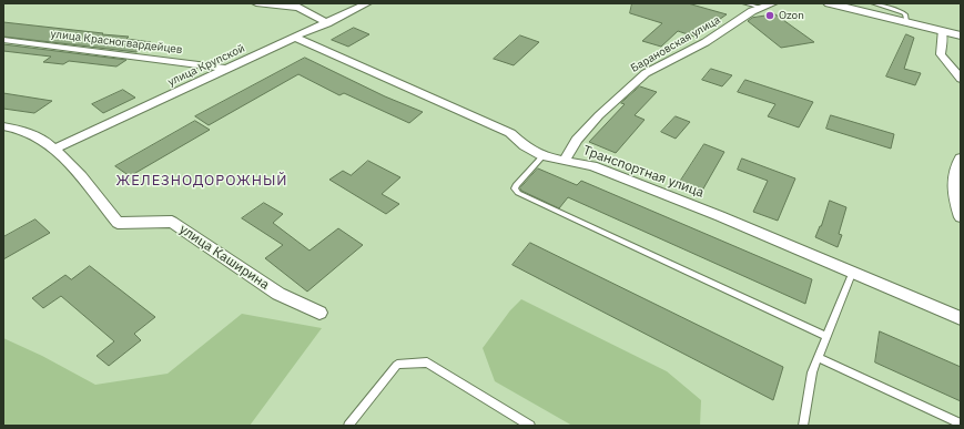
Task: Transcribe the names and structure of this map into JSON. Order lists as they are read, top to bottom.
{
  "streets": {
    "street": [
      "улица Красногвардейцев",
      "Барановская улица",
      "улица Крупской",
      "Транспортная улица",
      "улица Каширина"
    ]
  },
  "crossings": [
    ["улица Красногвардейцев", "улица Крупской"],
    ["Барановская улица", "Транспортная улица"],
    ["улица Крупской", "Транспортная улица"],
    ["улица Крупской", "улица Каширина"]
  ],
  "districts": ["ЖЕЛЕЗНОДОРОЖНЫЙ"],
  "places": ["Ozon"]
}
